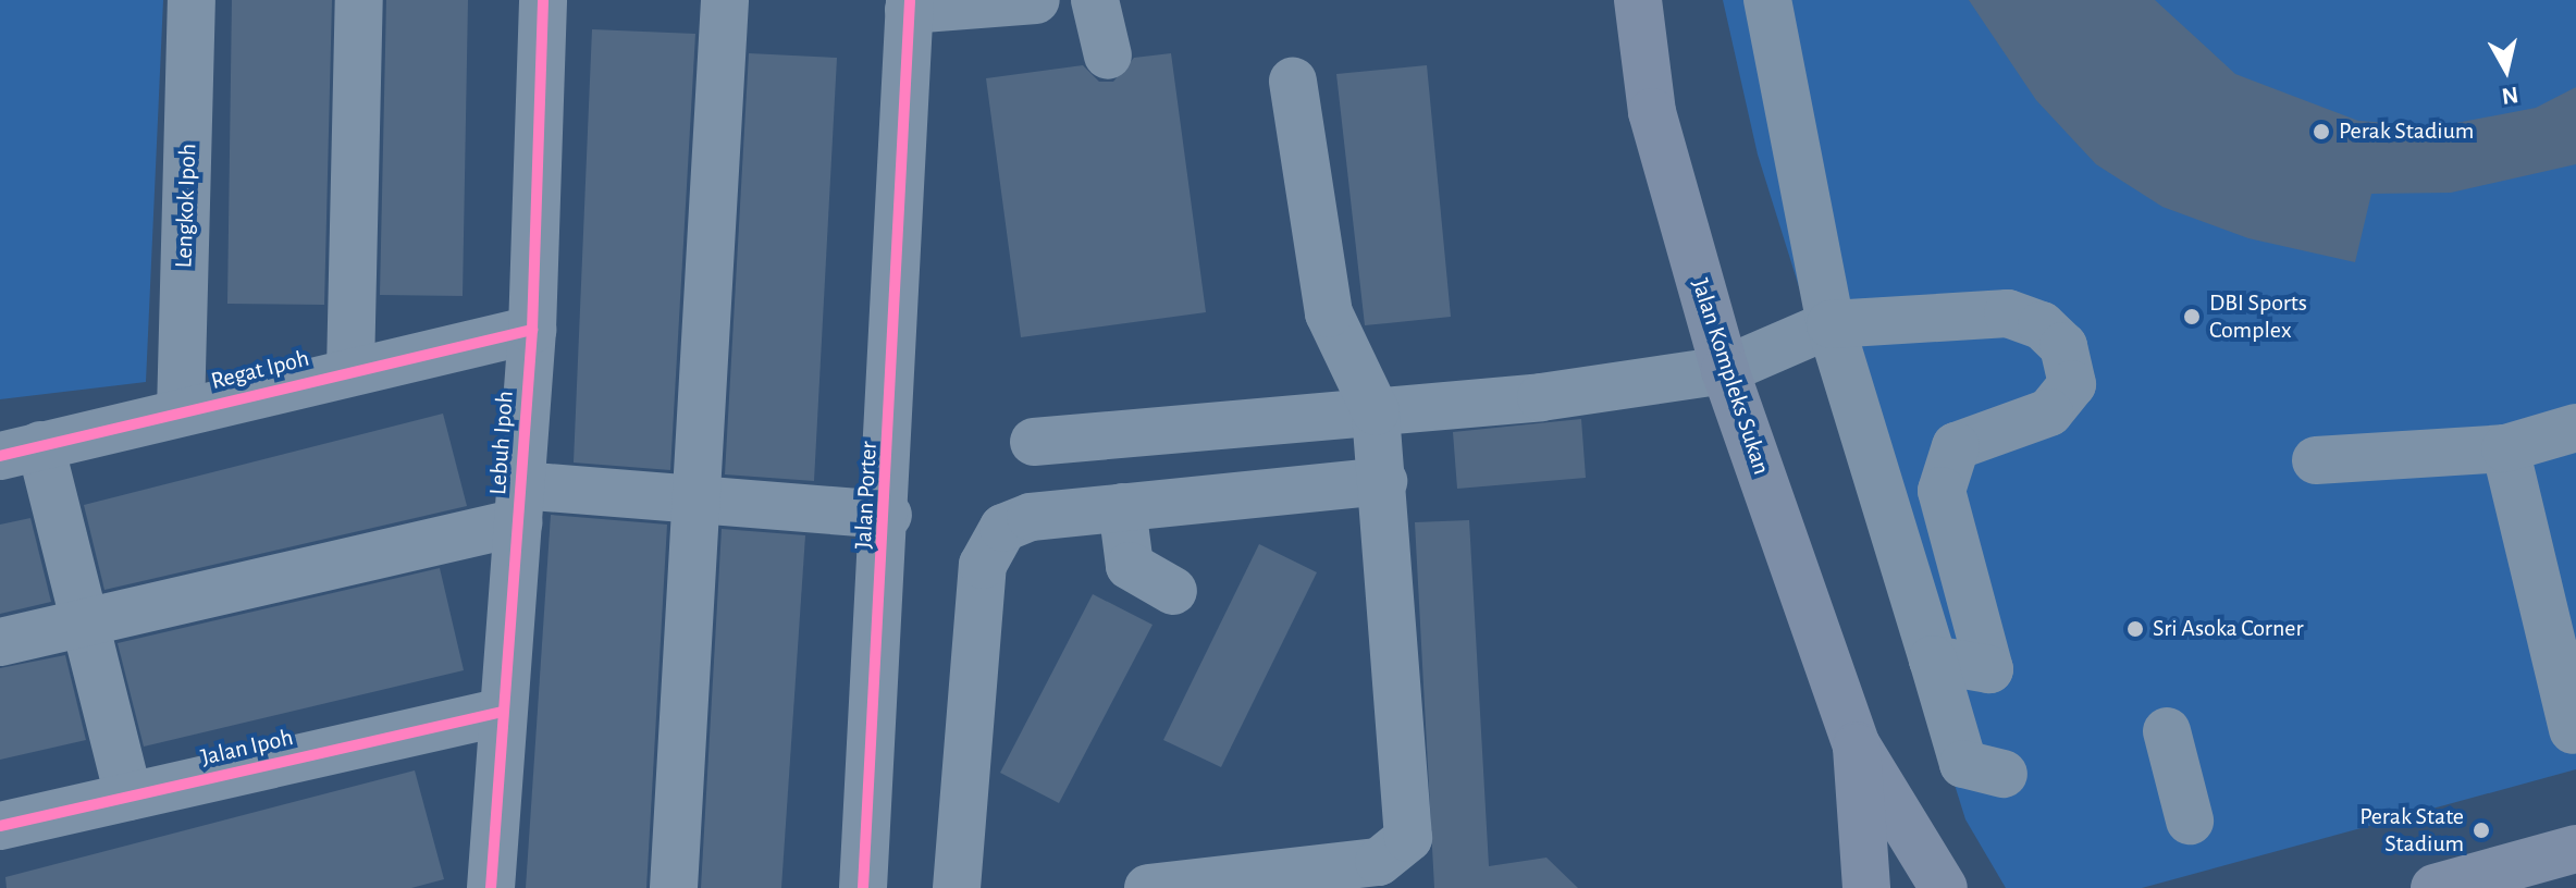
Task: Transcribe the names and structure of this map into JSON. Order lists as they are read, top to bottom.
{
  "streets": {
    "main road": ["Jalan Kompleks Sukan"],
    "street": [
      "Lengkok Ipoh",
      "Regat Ipoh",
      "Lebuh Ipoh",
      "Jalan Porter",
      "Jalan Ipoh"
    ]
  },
  "crossings": [
    ["Lengkok Ipoh", "Regat Ipoh"],
    ["Regat Ipoh", "Lebuh Ipoh"],
    ["Lebuh Ipoh", "Jalan Ipoh"]
  ],
  "places": [
    "Perak Stadium",
    "DBI Sports Complex",
    "Sri Asoka Corner",
    "Perak State Stadium"
  ],
  "north": "bottom"
}
